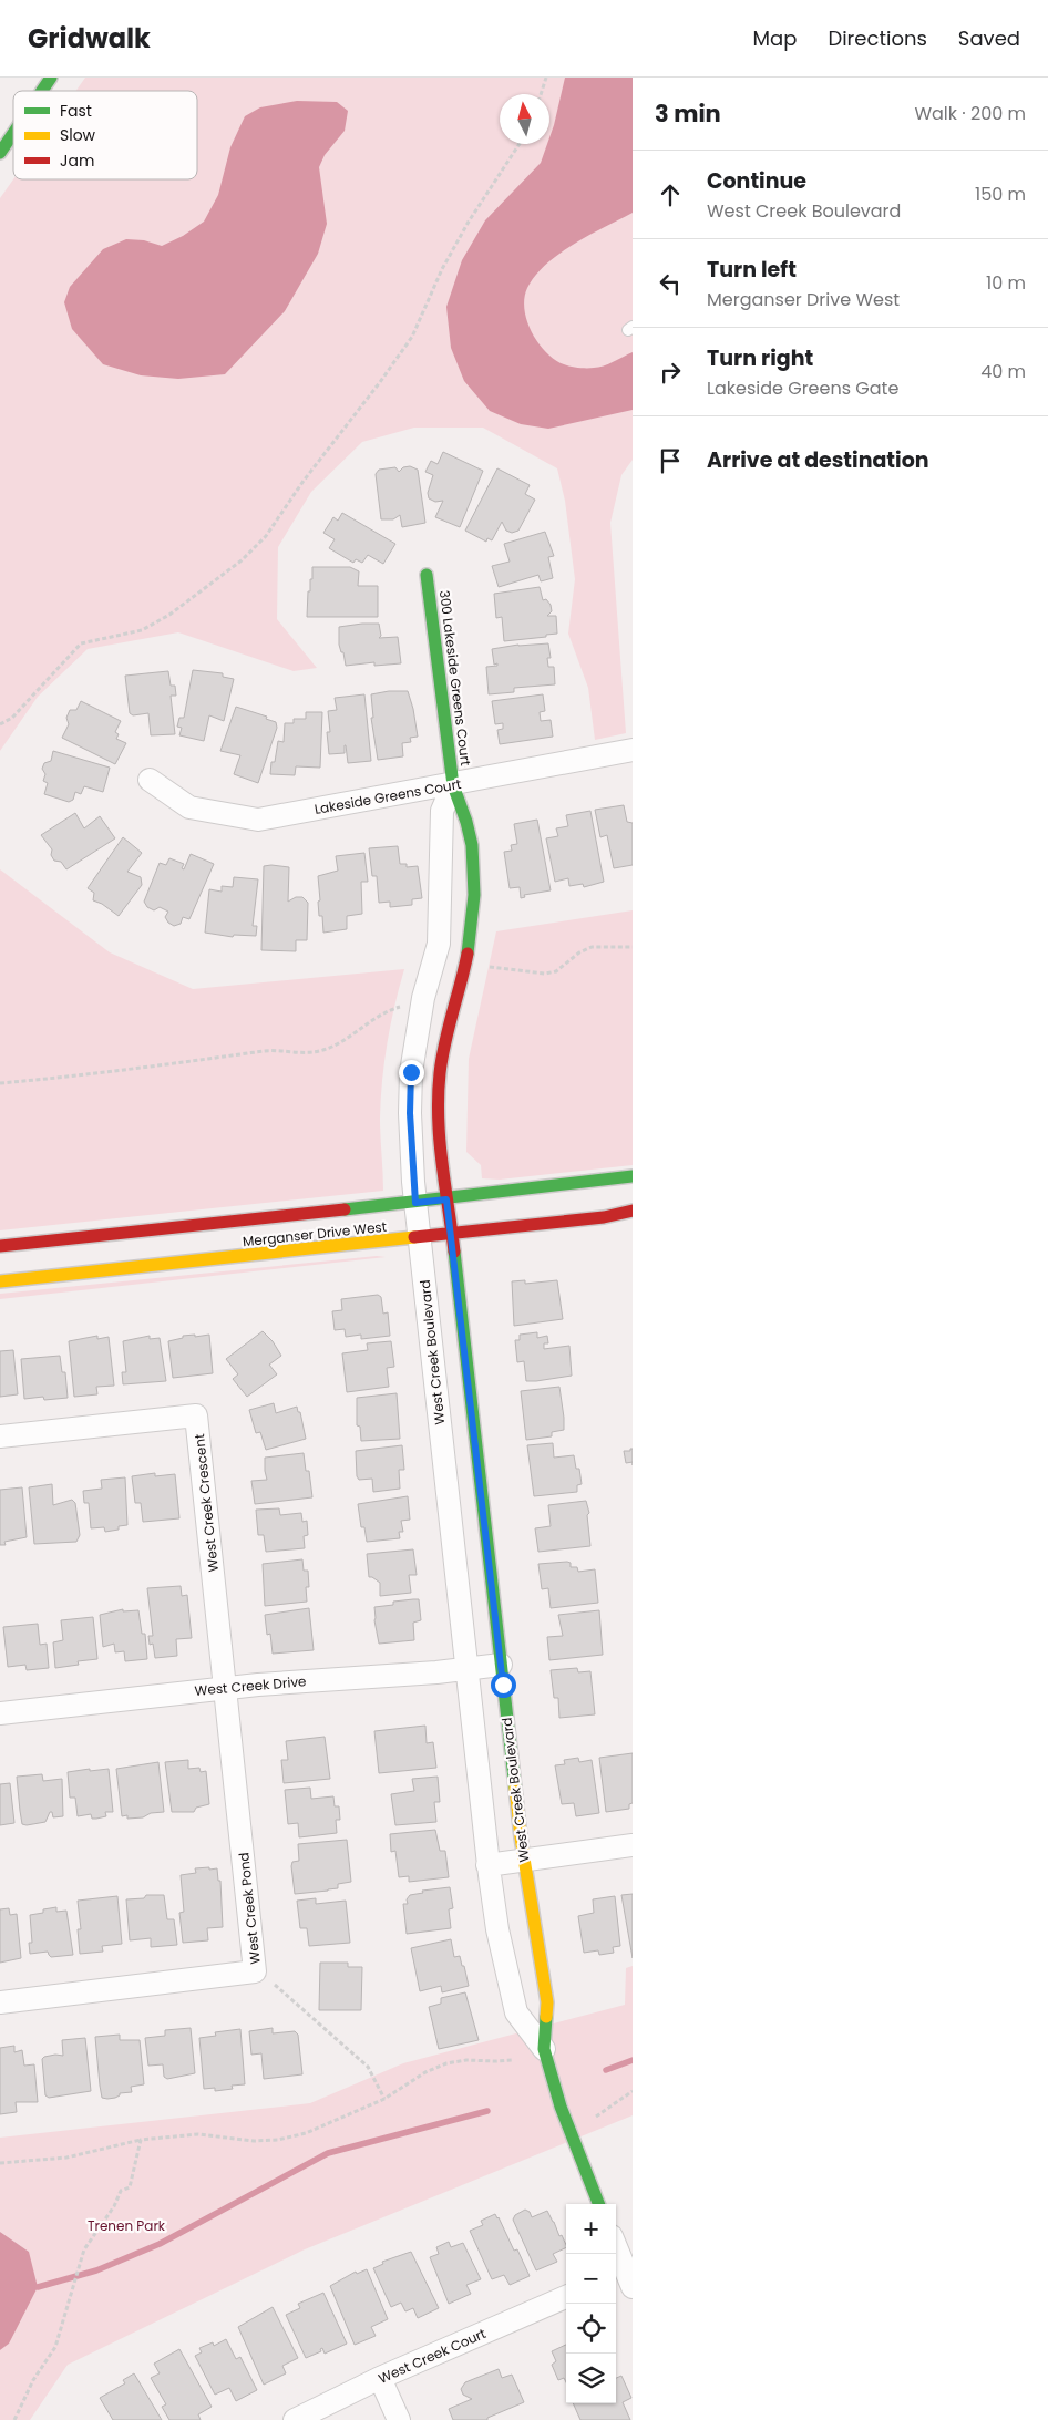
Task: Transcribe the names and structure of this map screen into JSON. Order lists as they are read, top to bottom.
{
  "streets": {
    "street": [
      "300 Lakeside Greens Court",
      "Lakeside Greens Court",
      "Merganser Drive West",
      "West Creek Boulevard",
      "West Creek Crescent",
      "West Creek Drive",
      "West Creek Pond",
      "West Creek Court"
    ]
  },
  "crossings": [
    ["300 Lakeside Greens Court", "Lakeside Greens Court"],
    ["300 Lakeside Greens Court", "Merganser Drive West"],
    ["300 Lakeside Greens Court", "West Creek Boulevard"],
    ["Lakeside Greens Court", "West Creek Boulevard"],
    ["Merganser Drive West", "West Creek Boulevard"],
    ["West Creek Boulevard", "West Creek Drive"],
    ["West Creek Crescent", "West Creek Drive"],
    ["West Creek Crescent", "West Creek Pond"],
    ["West Creek Drive", "West Creek Pond"]
  ],
  "parks": ["Trenen Park"],
  "legend": ["Fast", "Slow", "Jam"],
  "north": "top",
  "page": {
    "header": "Gridwalk",
    "nav": ["Map", "Directions", "Saved"],
    "heading": ["3 min", "Walk · 200 m"],
    "list": [
      ["Continue", "West Creek Boulevard", "150 m"],
      ["Turn left", "Merganser Drive West", "10 m"],
      ["Turn right", "Lakeside Greens Gate", "40 m"],
      "Arrive at destination"
    ],
    "map_buttons": ["+", "−"]
  }
}
